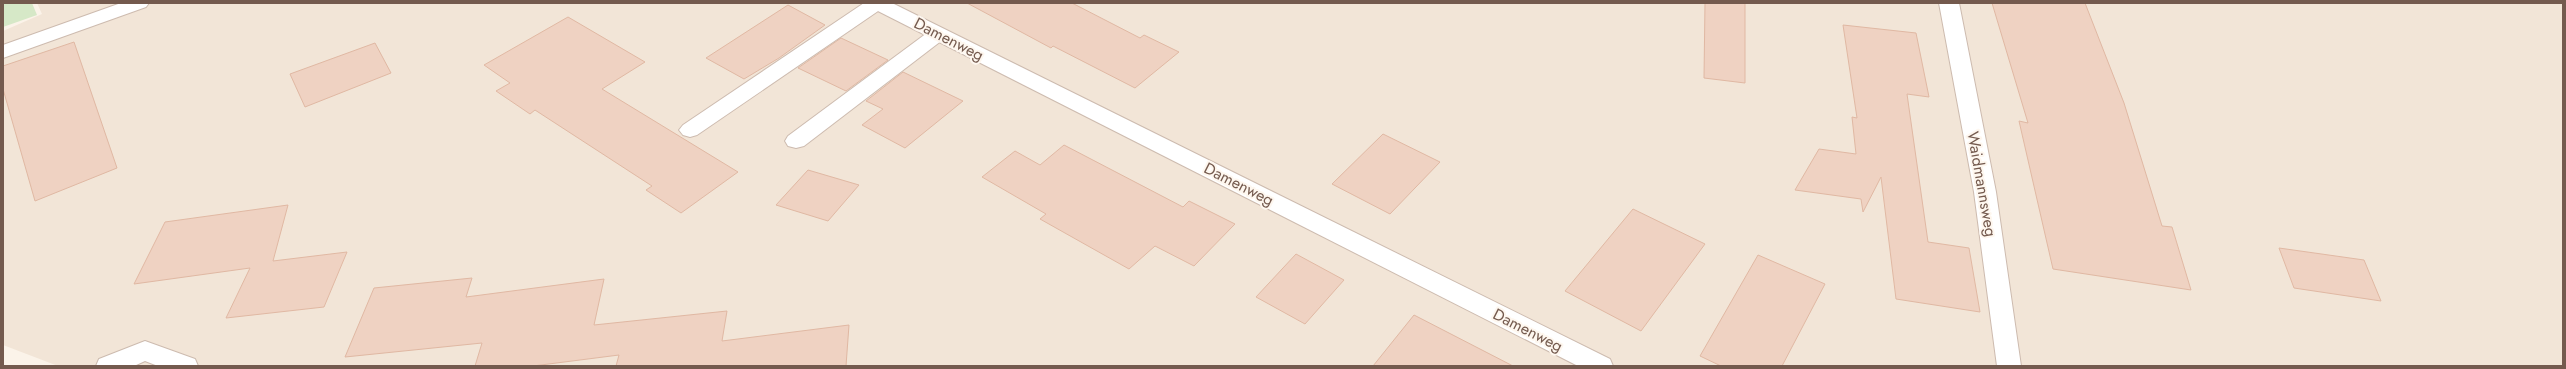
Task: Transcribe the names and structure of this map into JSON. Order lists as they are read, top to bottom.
{
  "streets": {
    "street": ["Damenweg", "Waidmannsweg"]
  }
}
